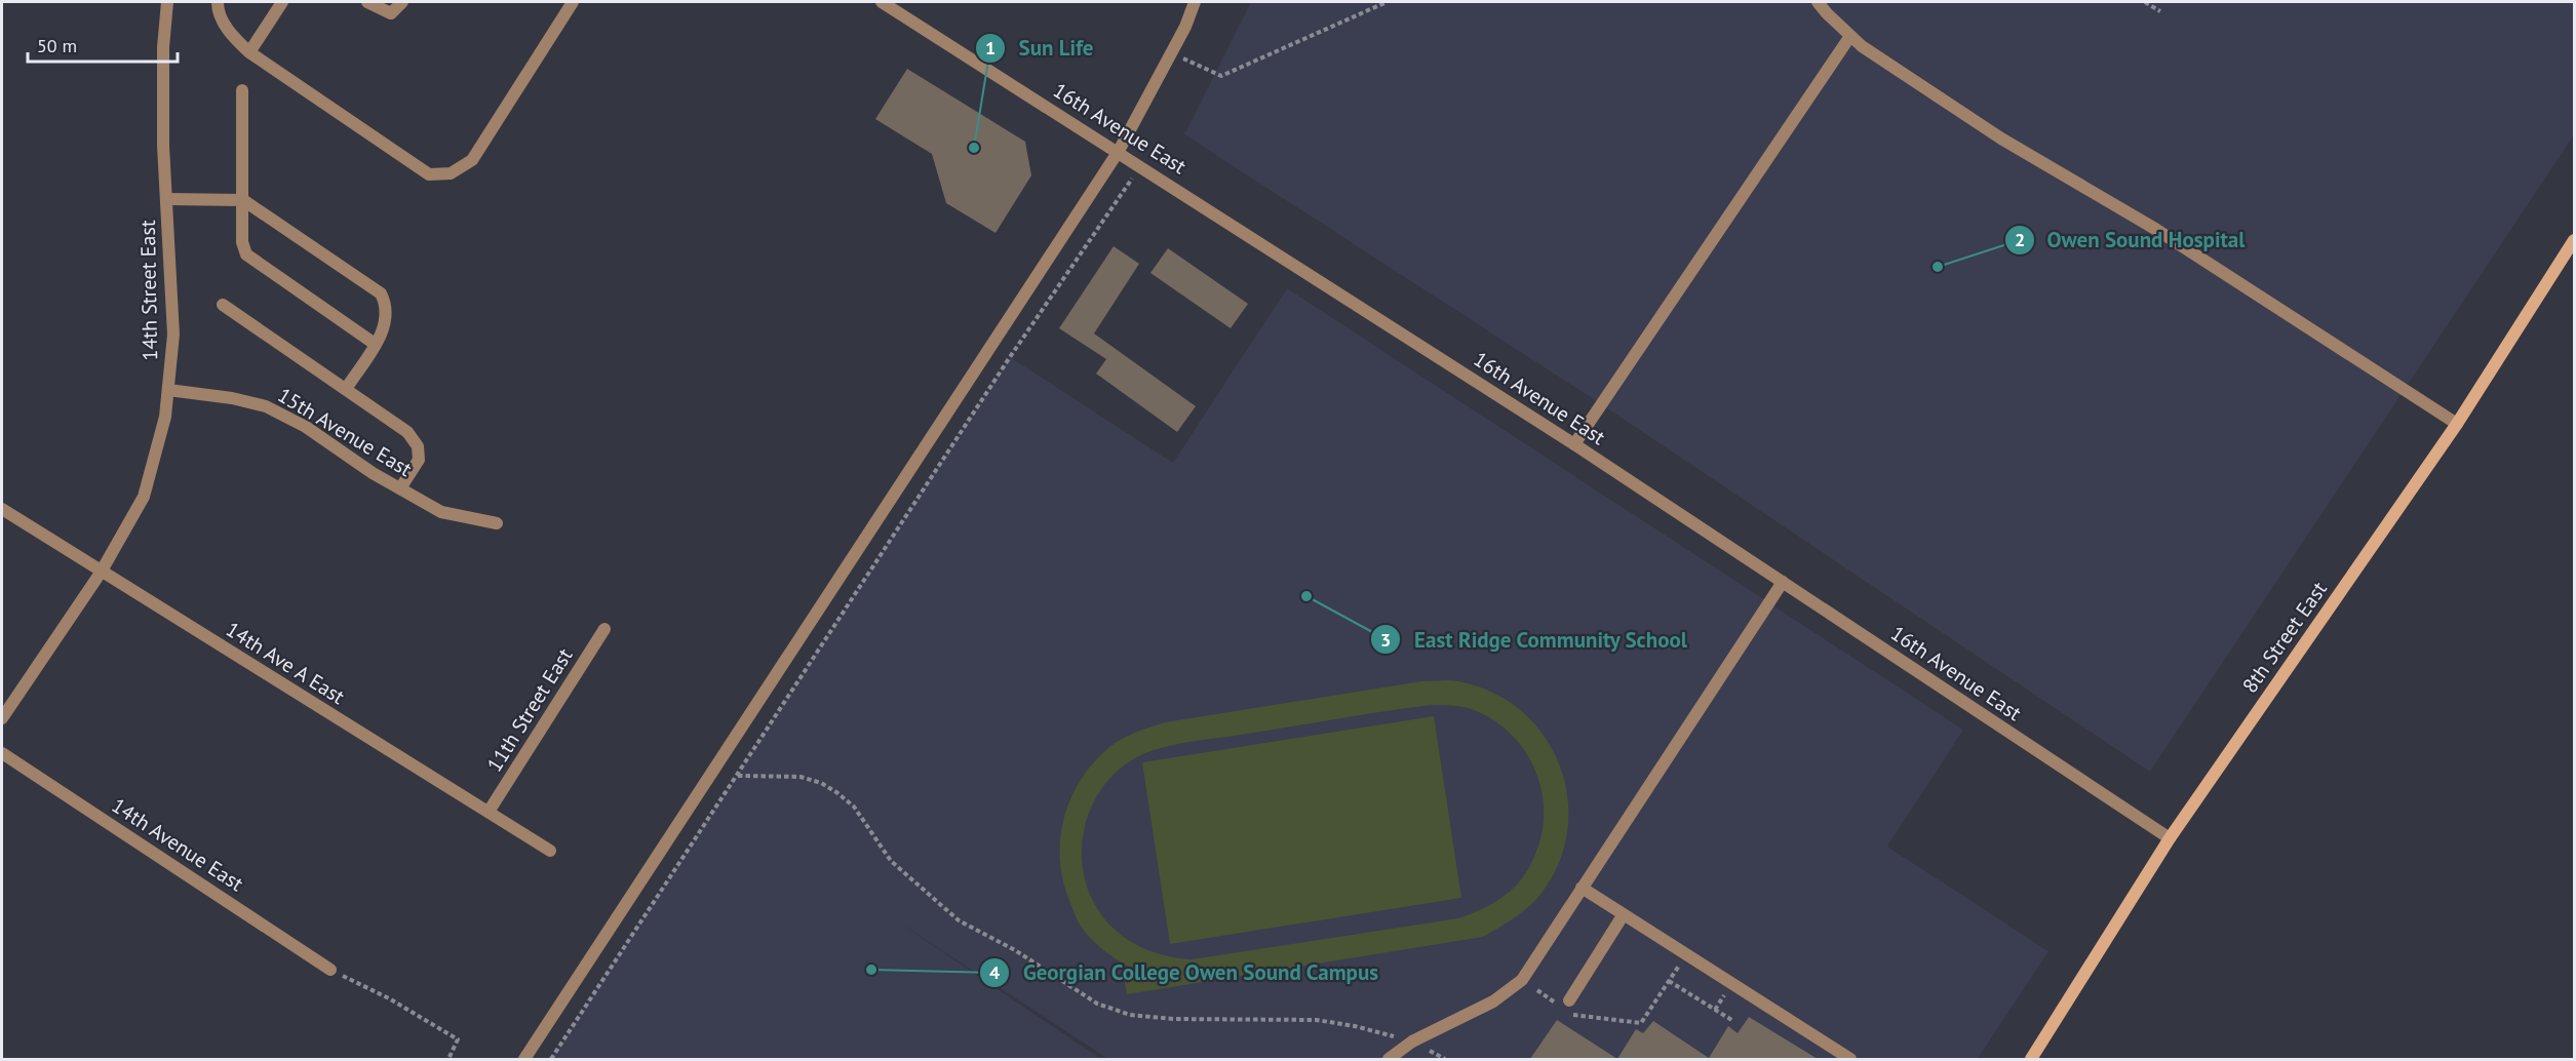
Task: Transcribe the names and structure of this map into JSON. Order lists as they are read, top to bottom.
{
  "streets": {
    "main road": ["8th Street East"],
    "street": [
      "16th Avenue East",
      "14th Street East",
      "15th Avenue East",
      "14th Ave A East",
      "11th Street East",
      "14th Avenue East"
    ]
  },
  "crossings": [
    ["16th Avenue East", "8th Street East"],
    ["14th Street East", "15th Avenue East"],
    ["14th Street East", "14th Ave A East"],
    ["14th Ave A East", "11th Street East"]
  ],
  "places": [
    "Sun Life",
    "Owen Sound Hospital",
    "East Ridge Community School",
    "Georgian College Owen Sound Campus"
  ],
  "scale_bar": "50 m"
}
